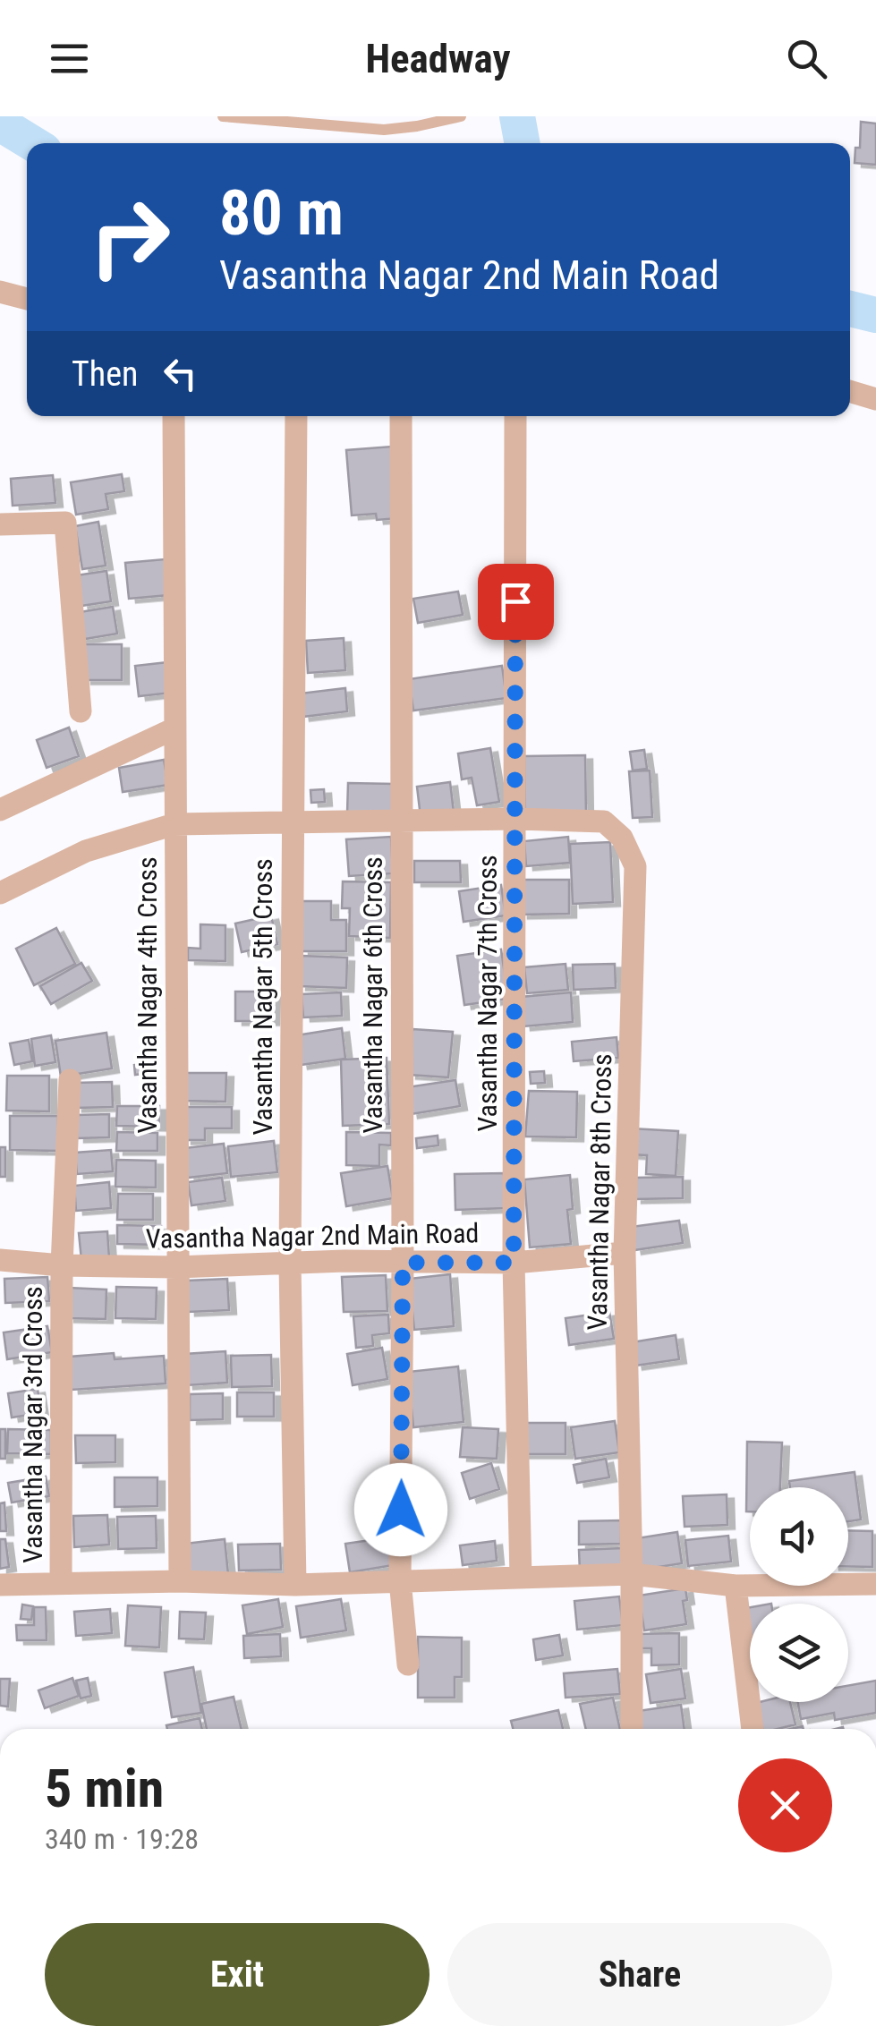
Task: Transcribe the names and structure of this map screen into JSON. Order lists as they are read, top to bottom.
{
  "streets": {
    "street": [
      "Vasantha Nagar 7th Cross",
      "Vasantha Nagar 4th Cross",
      "Vasantha Nagar 6th Cross",
      "Vasantha Nagar 5th Cross",
      "Vasantha Nagar 8th Cross",
      "Vasantha Nagar 2nd Main Road",
      "Vasantha Nagar 3rd Cross"
    ]
  },
  "crossings": [
    ["Vasantha Nagar 7th Cross", "Vasantha Nagar 8th Cross"],
    ["Vasantha Nagar 7th Cross", "Vasantha Nagar 2nd Main Road"],
    ["Vasantha Nagar 4th Cross", "Vasantha Nagar 2nd Main Road"],
    ["Vasantha Nagar 6th Cross", "Vasantha Nagar 2nd Main Road"],
    ["Vasantha Nagar 5th Cross", "Vasantha Nagar 2nd Main Road"],
    ["Vasantha Nagar 8th Cross", "Vasantha Nagar 2nd Main Road"],
    ["Vasantha Nagar 2nd Main Road", "Vasantha Nagar 3rd Cross"]
  ],
  "page": {
    "header": "Headway",
    "turn": ["80 m", "Vasantha Nagar 2nd Main Road"],
    "then": "Then",
    "heading": ["5 min", "340 m · 19:28"],
    "buttons": ["Exit", "Share"]
  }
}
